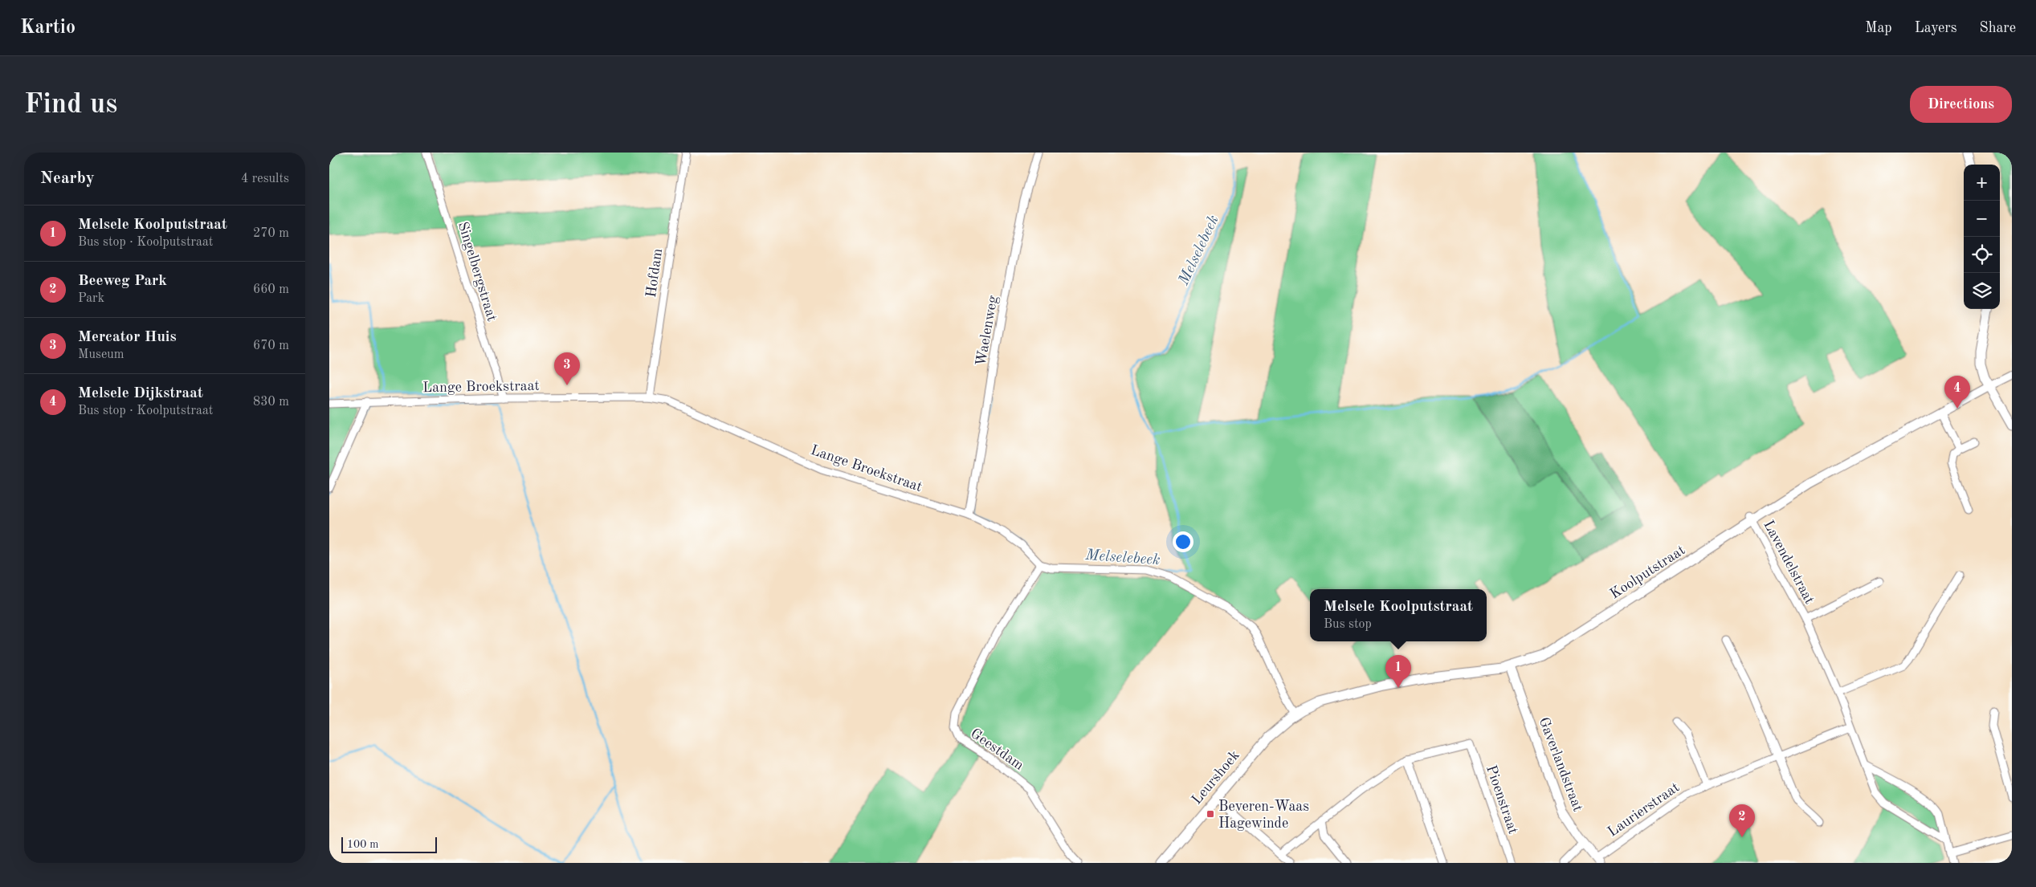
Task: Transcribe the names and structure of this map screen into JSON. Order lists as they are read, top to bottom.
{
  "streets": {
    "street": [
      "Singelbergstraat",
      "Hofdam",
      "Waelenweg",
      "Lange Broekstraat",
      "Lavendelstraat",
      "Koolputstraat",
      "Geestdam",
      "Gaverlandstraat",
      "Leurshoek",
      "Pioenstraat",
      "Laurierstraat"
    ]
  },
  "crossings": [
    ["Singelbergstraat", "Lange Broekstraat"],
    ["Hofdam", "Lange Broekstraat"],
    ["Waelenweg", "Lange Broekstraat"],
    ["Lange Broekstraat", "Geestdam"],
    ["Lavendelstraat", "Koolputstraat"],
    ["Lavendelstraat", "Laurierstraat"],
    ["Koolputstraat", "Gaverlandstraat"],
    ["Koolputstraat", "Leurshoek"],
    ["Gaverlandstraat", "Laurierstraat"]
  ],
  "water": ["Melselebeek"],
  "places": {
    "transit": ["Beveren-Waas Hagewinde"]
  },
  "scale_bar": "100 m",
  "page": {
    "header": "Kartio",
    "nav": ["Map", "Layers", "Share"],
    "buttons": "Directions",
    "title": "Find us",
    "heading": ["Nearby", "4 results"],
    "map_buttons": ["+", "−"],
    "list": [
      {
        "mark": "1",
        "name": "Melsele Koolputstraat",
        "note": "Bus stop · Koolputstraat",
        "value": "270 m"
      },
      {
        "mark": "2",
        "name": "Beeweg Park",
        "note": "Park",
        "value": "660 m"
      },
      {
        "mark": "3",
        "name": "Mercator Huis",
        "note": "Museum",
        "value": "670 m"
      },
      {
        "mark": "4",
        "name": "Melsele Dijkstraat",
        "note": "Bus stop · Koolputstraat",
        "value": "830 m"
      }
    ],
    "pins": [
      "3",
      "4",
      "1",
      "2"
    ],
    "popup": ["Melsele Koolputstraat", "Bus stop"],
    "scale": "100 m"
  }
}
